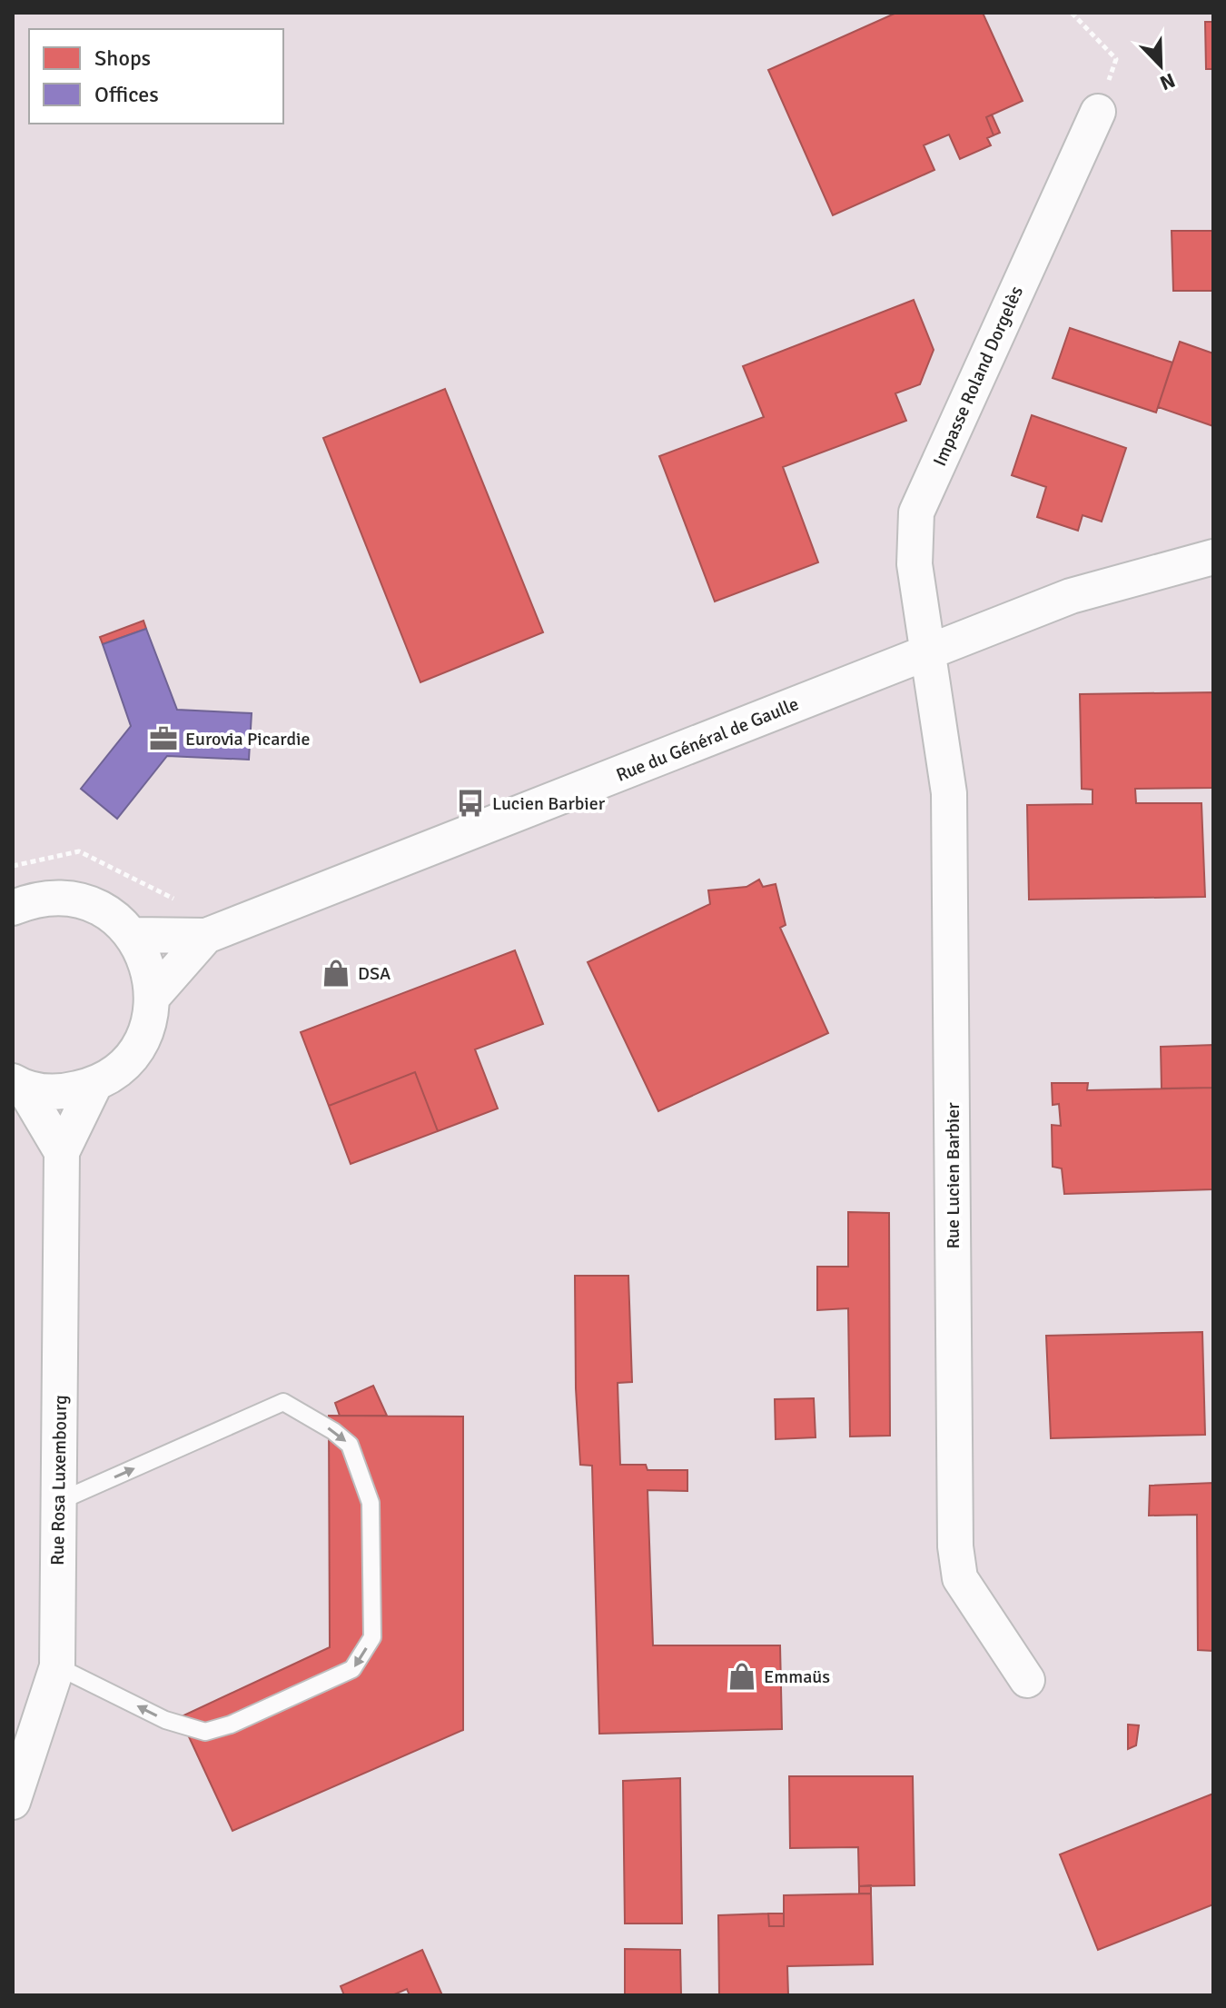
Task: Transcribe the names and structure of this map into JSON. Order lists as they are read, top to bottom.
{
  "streets": {
    "street": [
      "Impasse Roland Dorgelès",
      "Rue du Général de Gaulle",
      "Rue Lucien Barbier",
      "Rue Rosa Luxembourg"
    ]
  },
  "crossings": [
    ["Impasse Roland Dorgelès", "Rue du Général de Gaulle"],
    ["Impasse Roland Dorgelès", "Rue Lucien Barbier"],
    ["Rue du Général de Gaulle", "Rue Lucien Barbier"]
  ],
  "places": {
    "office": ["Eurovia Picardie"],
    "bus stop": ["Lucien Barbier"],
    "shop": ["DSA", "Emmaüs"]
  },
  "legend": ["Shops", "Offices"],
  "north": "bottom right"
}
